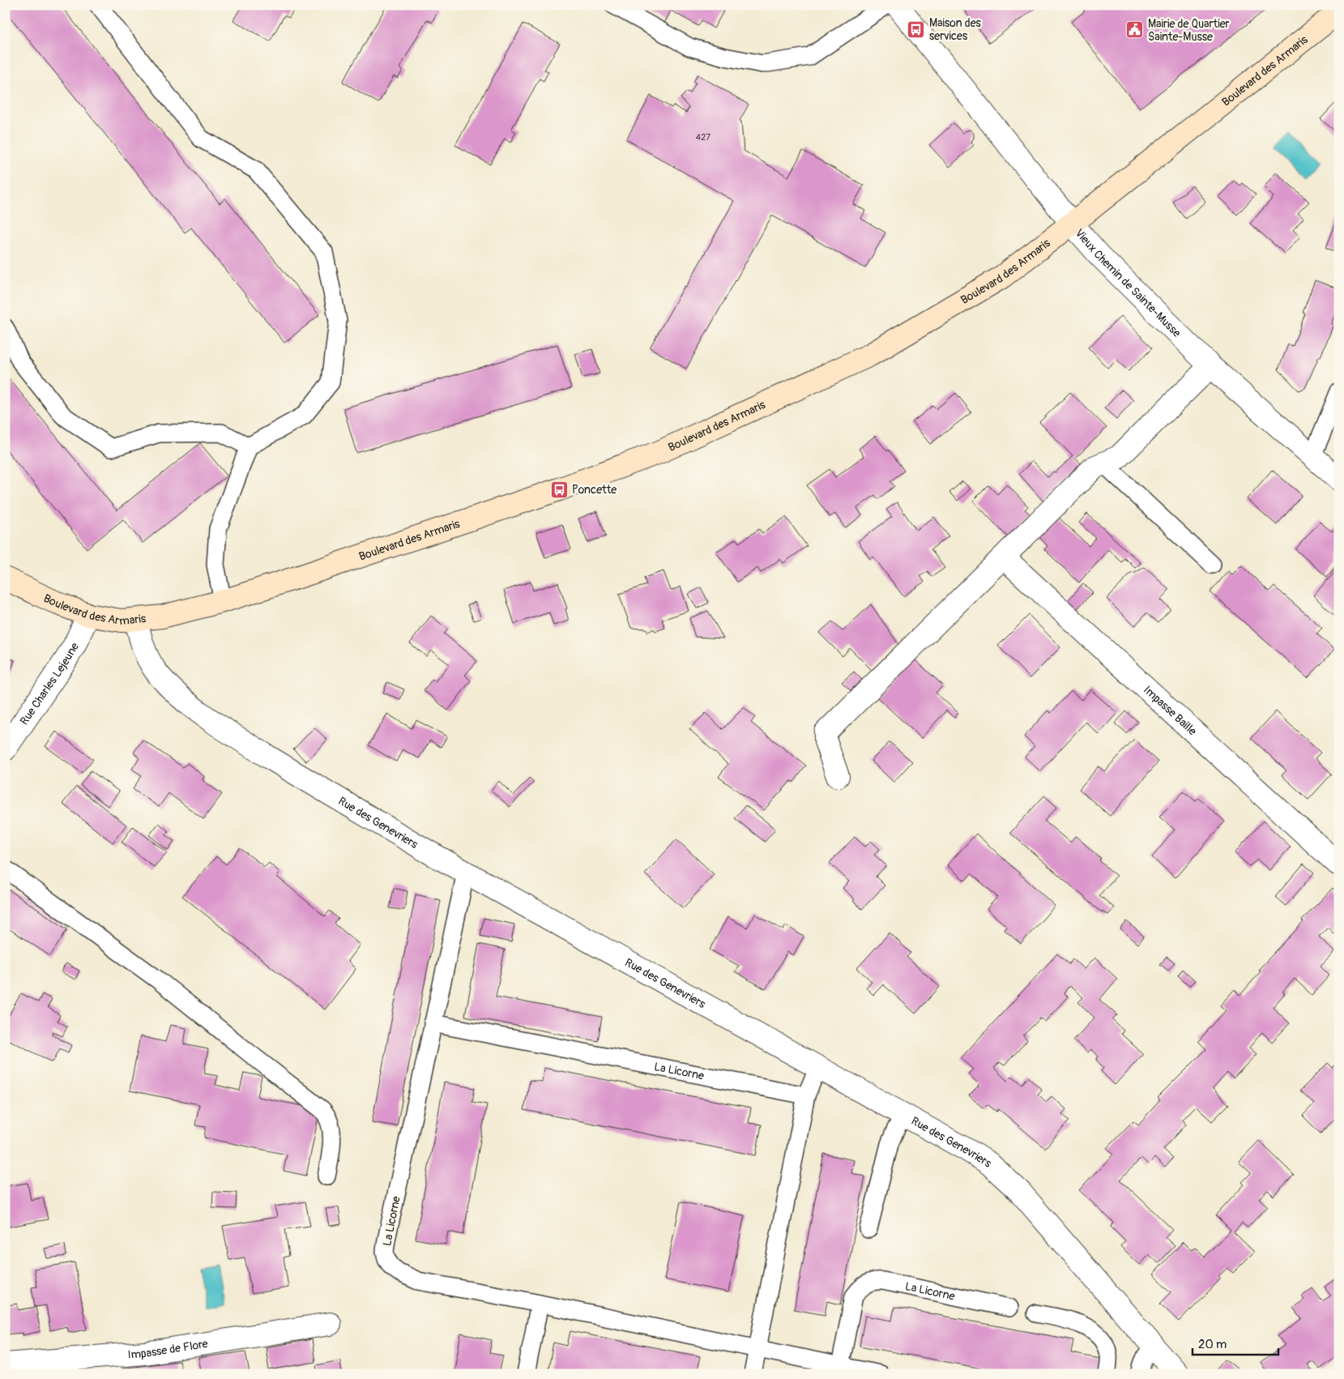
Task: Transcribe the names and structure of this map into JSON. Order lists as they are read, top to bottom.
{
  "streets": {
    "main road": ["Boulevard des Armaris"],
    "street": [
      "Vieux Chemin de Sainte-Musse",
      "Rue Charles Lejeune",
      "Impasse Baille",
      "Rue des Genevriers",
      "Impasse de Flore"
    ],
    "lane": ["La Licorne"]
  },
  "crossings": [
    ["Boulevard des Armaris", "Vieux Chemin de Sainte-Musse"],
    ["Boulevard des Armaris", "Rue Charles Lejeune"],
    ["Boulevard des Armaris", "Rue des Genevriers"],
    ["Rue des Genevriers", "La Licorne"]
  ],
  "places": {
    "bus stop": ["Maison des services", "Poncette"],
    "public building": ["Mairie de Quartier Sainte-Musse"]
  },
  "house_numbers": ["427"],
  "scale_bar": "20 m"
}
